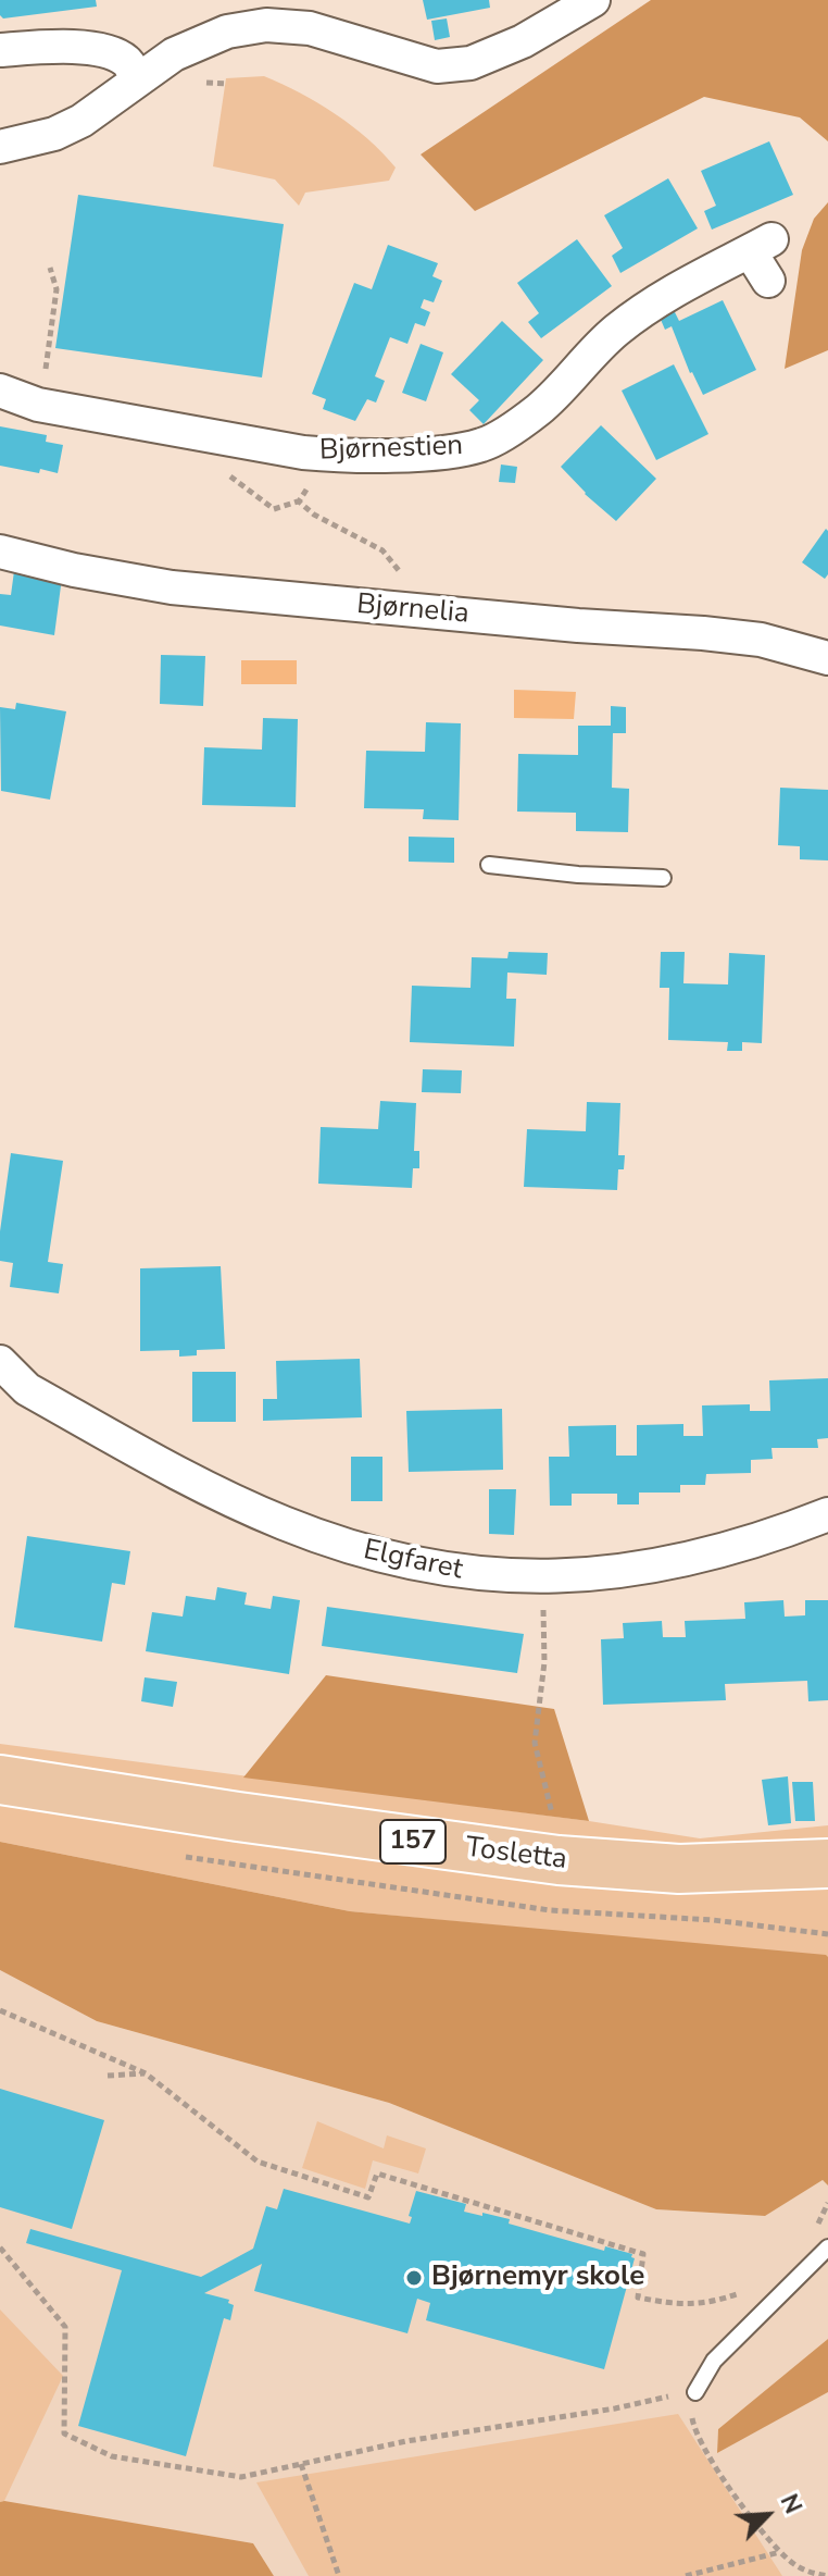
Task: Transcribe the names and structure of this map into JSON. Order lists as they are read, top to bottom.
{
  "streets": {
    "main road": ["157", "Tosletta"],
    "street": ["Bjørnestien", "Bjørnelia", "Elgfaret"]
  },
  "places": ["Bjørnemyr skole"],
  "north": "top right"
}
